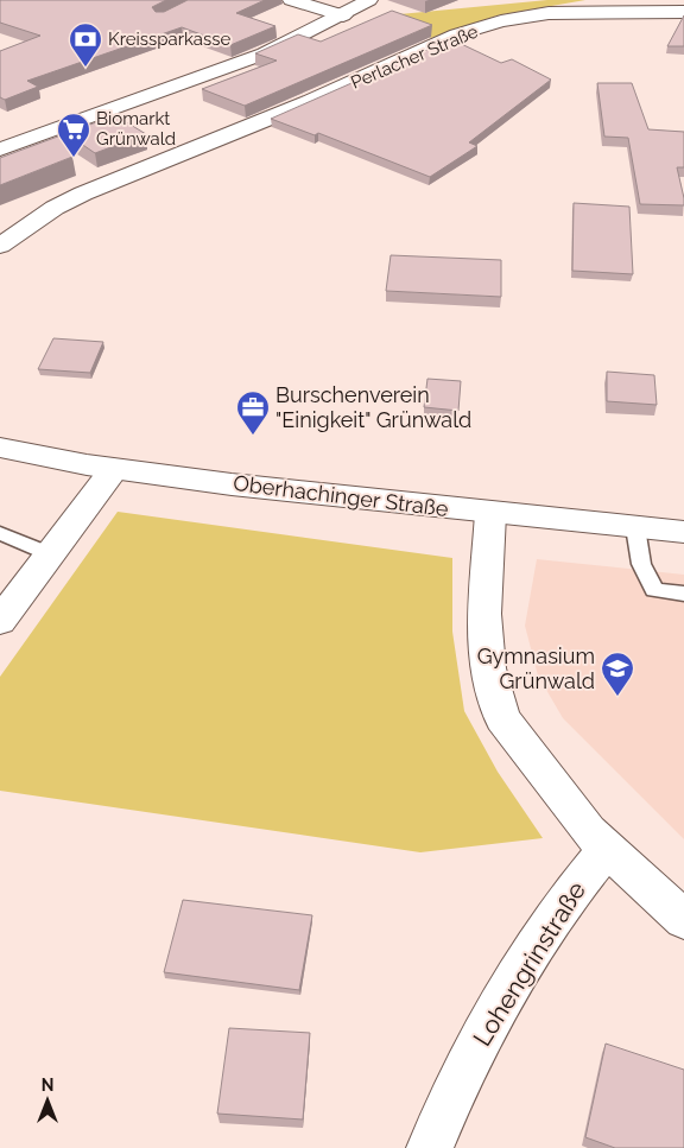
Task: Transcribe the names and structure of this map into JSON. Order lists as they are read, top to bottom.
{
  "streets": {
    "street": ["Perlacher Straße", "Oberhachinger Straße", "Lohengrinstraße"]
  },
  "places": {
    "bank": ["Kreissparkasse"],
    "supermarket": ["Biomarkt Grünwald"],
    "office": ["Burschenverein \"Einigkeit\" Grünwald"],
    "school or university": ["Gymnasium Grünwald"]
  },
  "north": "top"
}
